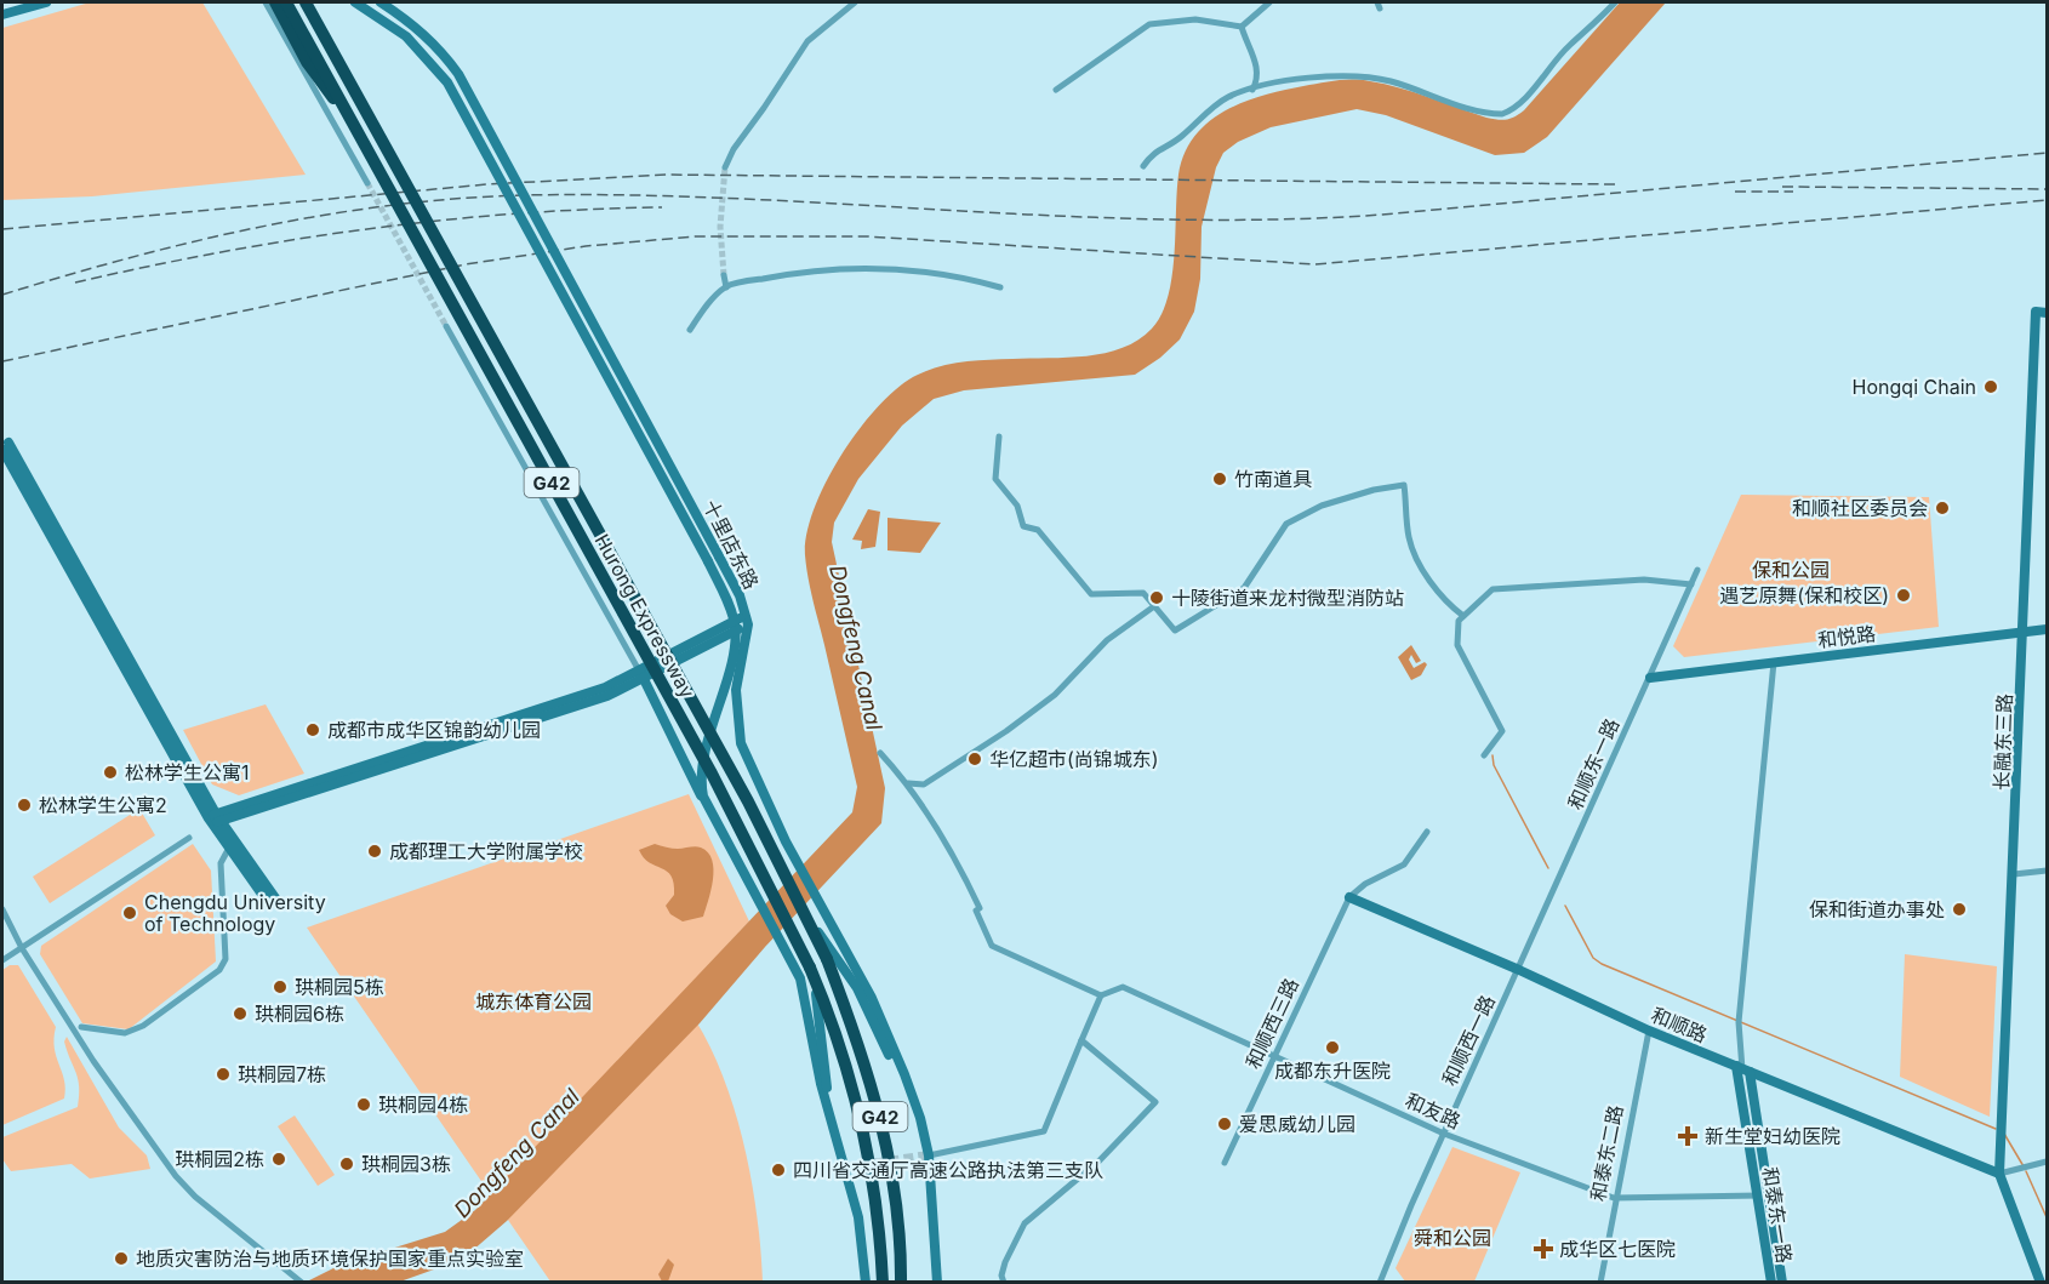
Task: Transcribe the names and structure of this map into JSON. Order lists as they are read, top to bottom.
{
  "streets": {
    "highway": ["G42", "Hurong Expressway"],
    "street": [
      "十里店东路",
      "和悦路",
      "长融东三路",
      "和顺东一路",
      "和顺西三路",
      "和顺路",
      "和顺西一路",
      "和友路",
      "和泰东二路",
      "和泰东一路"
    ]
  },
  "crossings": [
    ["和悦路", "长融东三路"],
    ["和悦路", "和顺东一路"],
    ["长融东三路", "和顺路"],
    ["和顺东一路", "和顺路"],
    ["和顺东一路", "和顺西一路"],
    ["和顺西三路", "和顺路"],
    ["和顺西三路", "和友路"],
    ["和顺路", "和顺西一路"],
    ["和顺路", "和泰东二路"],
    ["和顺路", "和泰东一路"],
    ["和顺西一路", "和友路"],
    ["和友路", "和泰东二路"],
    ["和友路", "和泰东一路"]
  ],
  "water": ["Dongfeng Canal"],
  "parks": ["保和公园", "城东体育公园", "舜和公园"],
  "places": {
    "other": [
      "Hongqi Chain",
      "竹南道具",
      "和顺社区委员会",
      "遇艺原舞(保和校区)",
      "十陵街道来龙村微型消防站",
      "成都市成华区锦韵幼儿园",
      "华亿超市(尚锦城东)",
      "松林学生公寓1",
      "松林学生公寓2",
      "成都理工大学附属学校",
      "保和街道办事处",
      "Chengdu University of Technology",
      "珙桐园5栋",
      "珙桐园6栋",
      "成都东升医院",
      "珙桐园7栋",
      "珙桐园4栋",
      "爱思威幼儿园",
      "珙桐园2栋",
      "珙桐园3栋",
      "四川省交通厅高速公路执法第三支队",
      "地质灾害防治与地质环境保护国家重点实验室"
    ],
    "health": ["新生堂妇幼医院", "成华区七医院"]
  }
}
